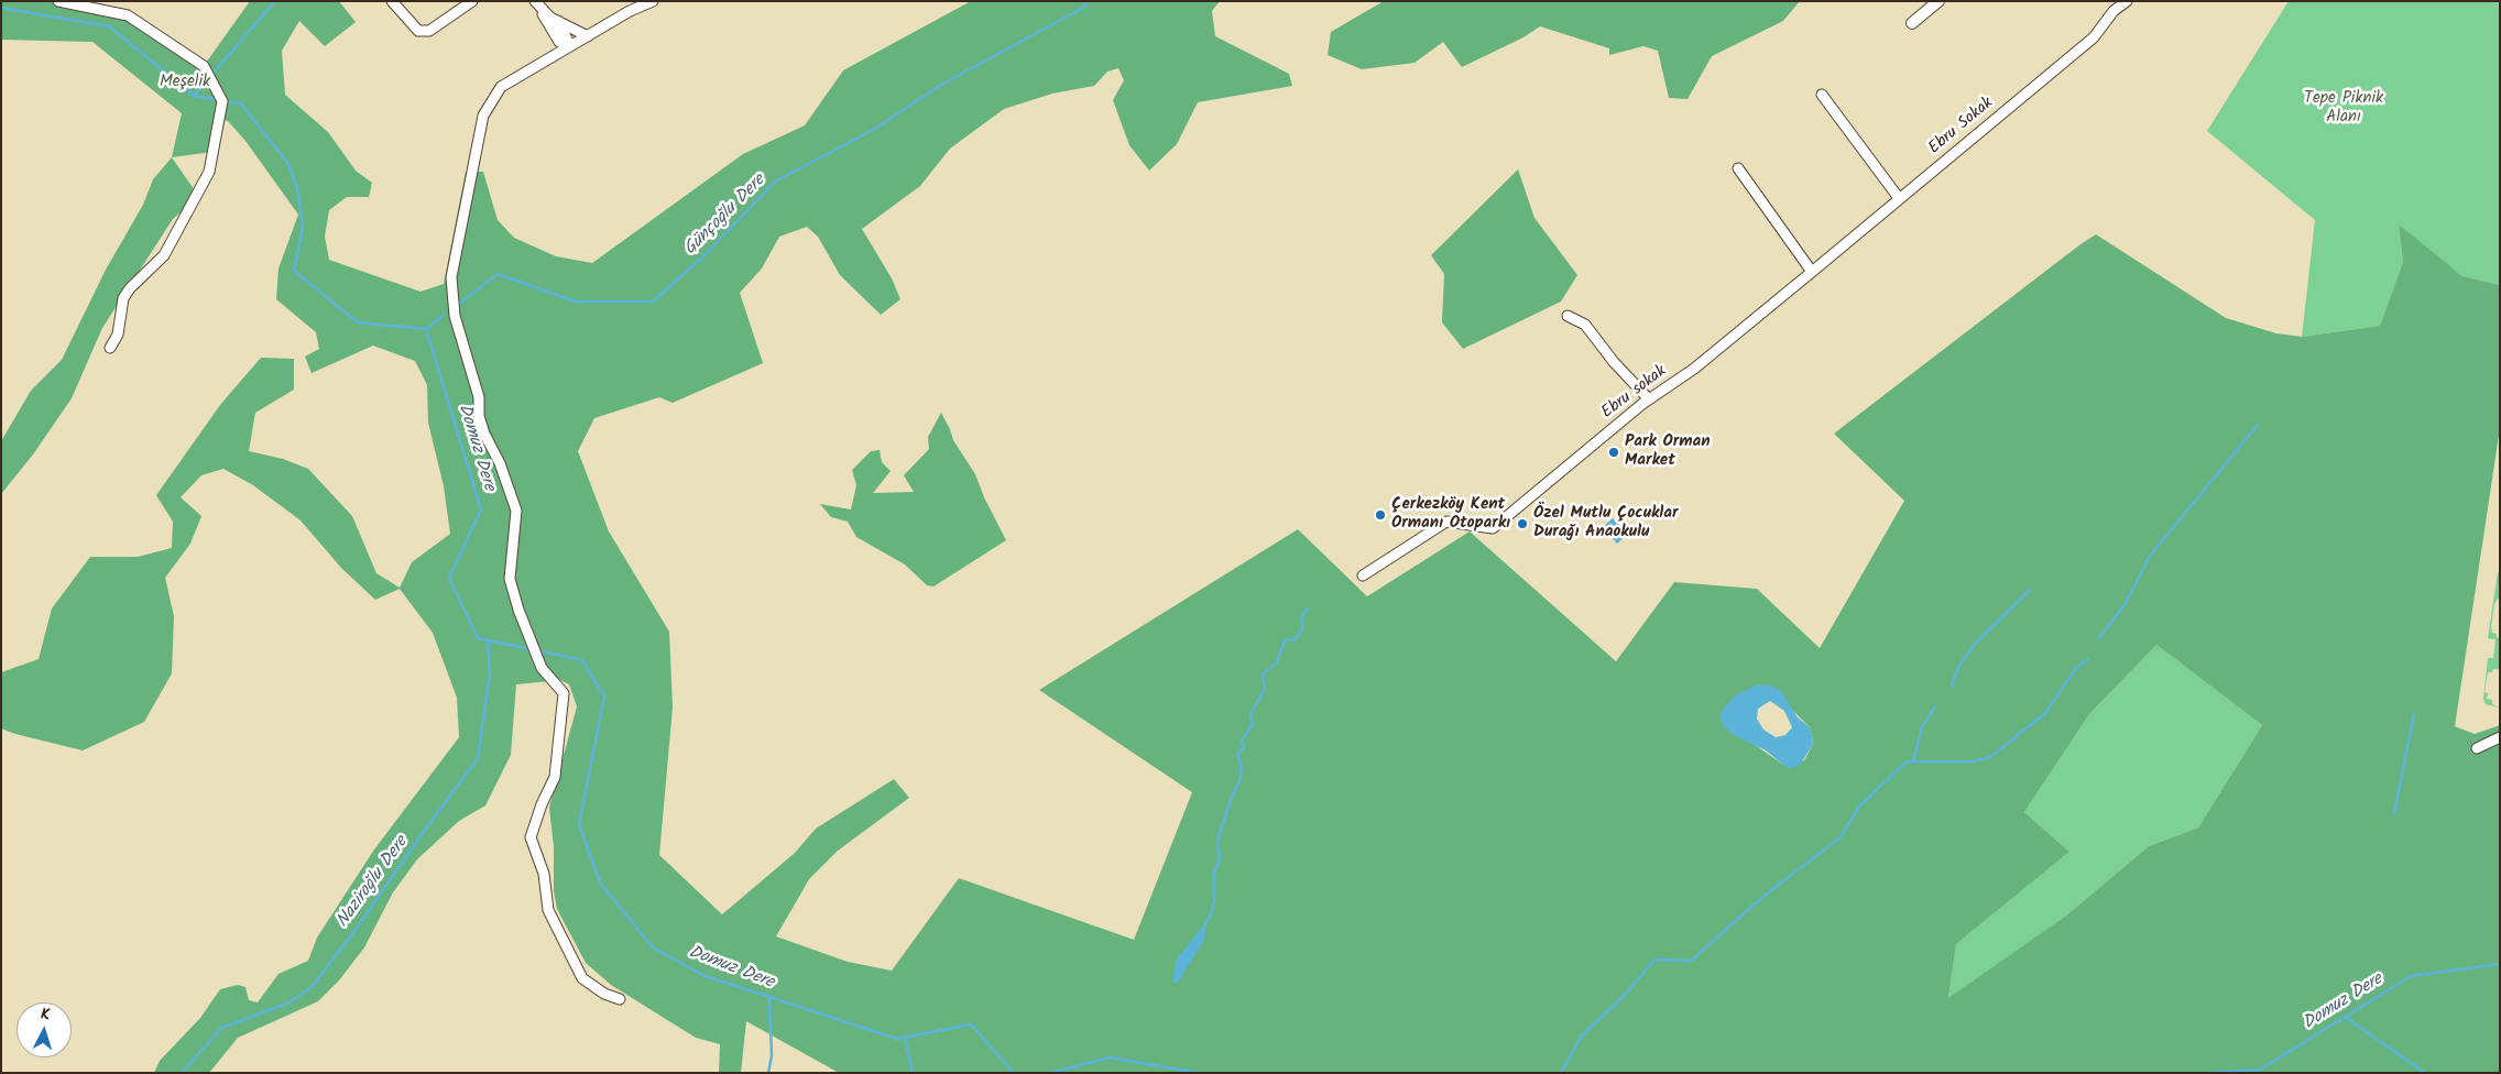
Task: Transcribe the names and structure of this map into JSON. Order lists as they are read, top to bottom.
{
  "streets": {
    "street": ["Ebru Sokak", "Ebru sokak"]
  },
  "crossings": [
    ["Ebru Sokak", "Ebru sokak"]
  ],
  "water": ["Günçoğlu Dere", "Domuz Dere", "Naziroğlu Dere"],
  "parks": ["Meşelik", "Tepe Piknik Alanı"],
  "places": ["Park Orman Market", "Çerkezköy Kent Ormanı Otoparkı", "Özel Mutlu Çocuklar Durağı Anaokulu"],
  "north": "top"
}
